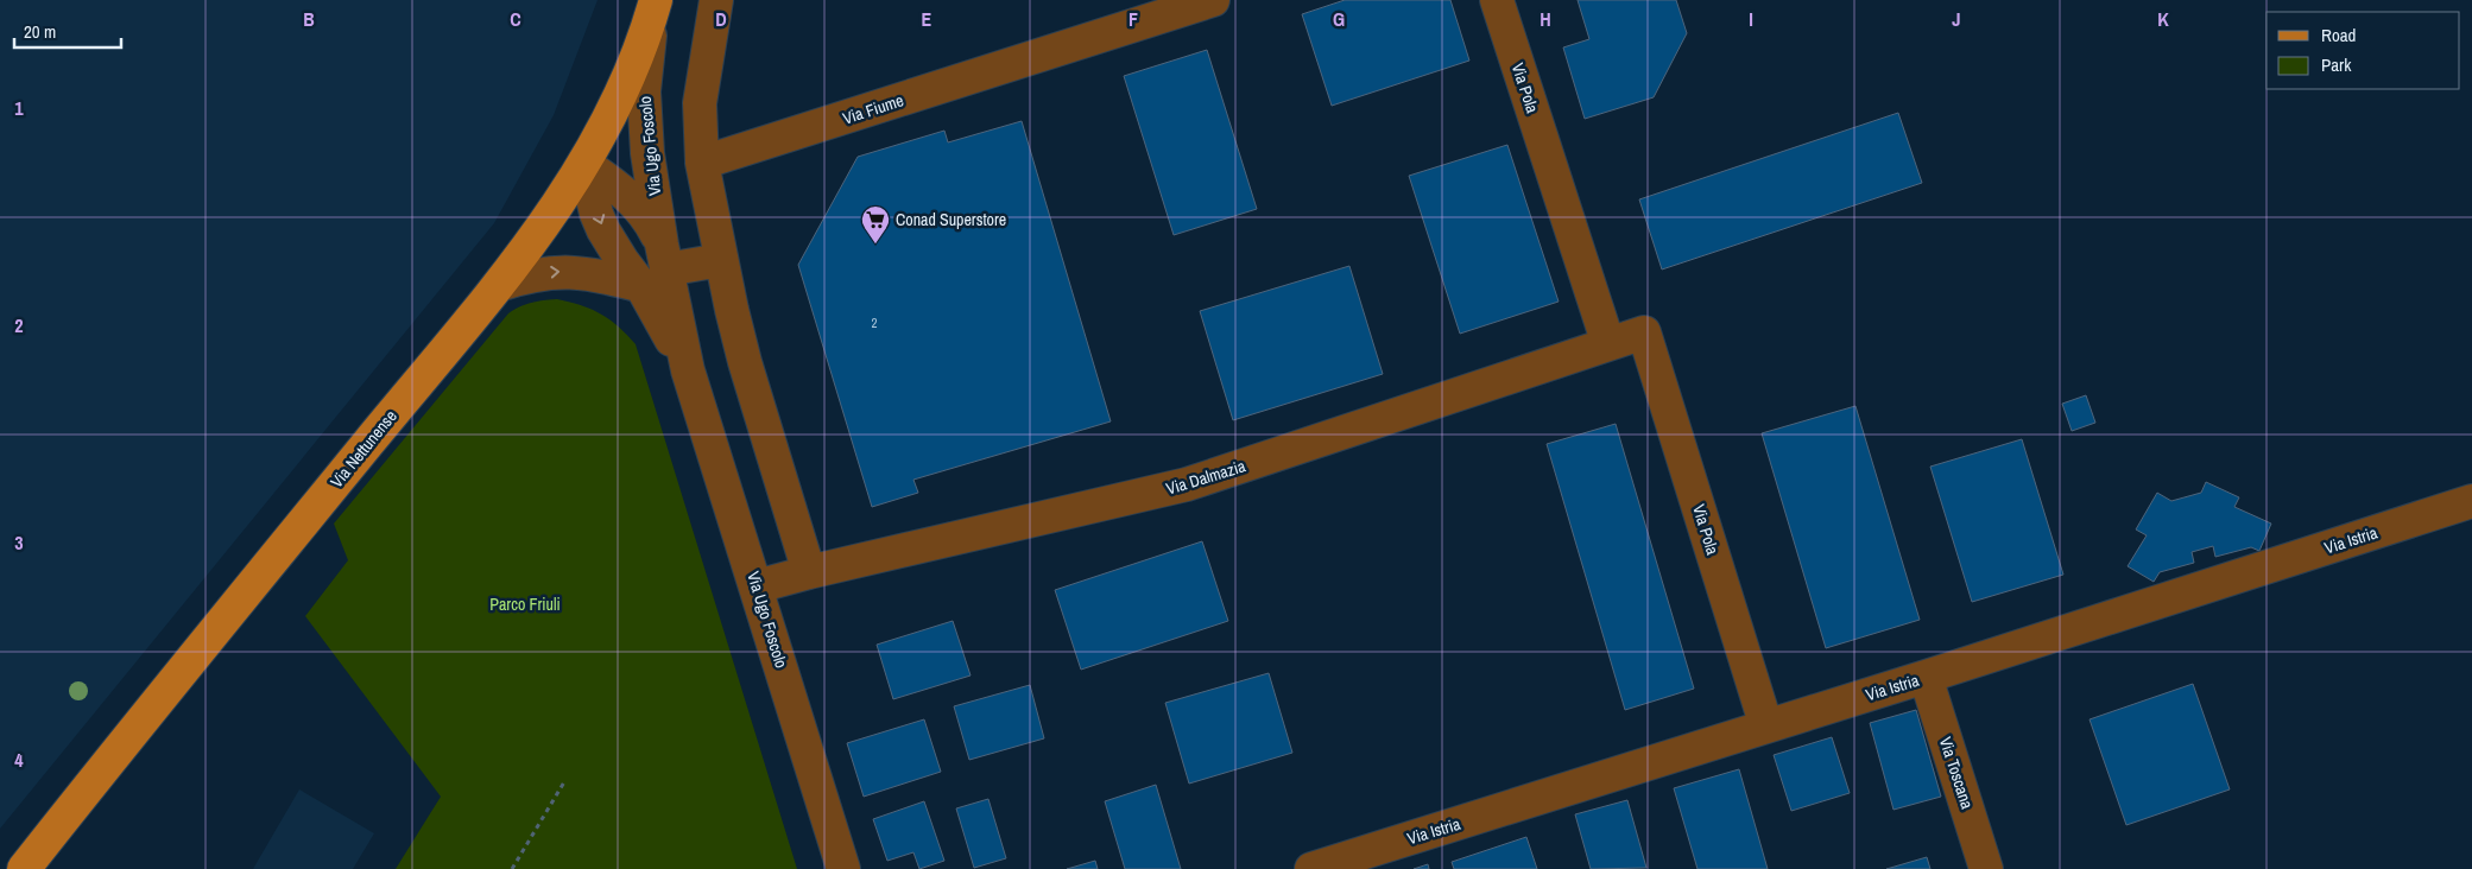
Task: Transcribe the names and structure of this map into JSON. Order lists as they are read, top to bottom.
{
  "streets": {
    "main road": ["Via Nettunense"],
    "street": [
      "Via Pola",
      "Via Fiume",
      "Via Ugo Foscolo",
      "Via Dalmazia",
      "Via Istria",
      "Via Toscana"
    ]
  },
  "crossings": [
    ["Via Pola", "Via Dalmazia"],
    ["Via Pola", "Via Istria"],
    ["Via Ugo Foscolo", "Via Nettunense"],
    ["Via Ugo Foscolo", "Via Dalmazia"],
    ["Via Istria", "Via Toscana"]
  ],
  "parks": ["Parco Friuli"],
  "places": {
    "supermarket": ["Conad Superstore"]
  },
  "house_numbers": ["2"],
  "legend": ["Road", "Park"],
  "scale_bar": "20 m",
  "grid": {
    "columns": [
      "B",
      "C",
      "D",
      "E",
      "F",
      "G",
      "H",
      "I",
      "J",
      "K"
    ],
    "rows": [
      "1",
      "2",
      "3",
      "4"
    ]
  }
}
